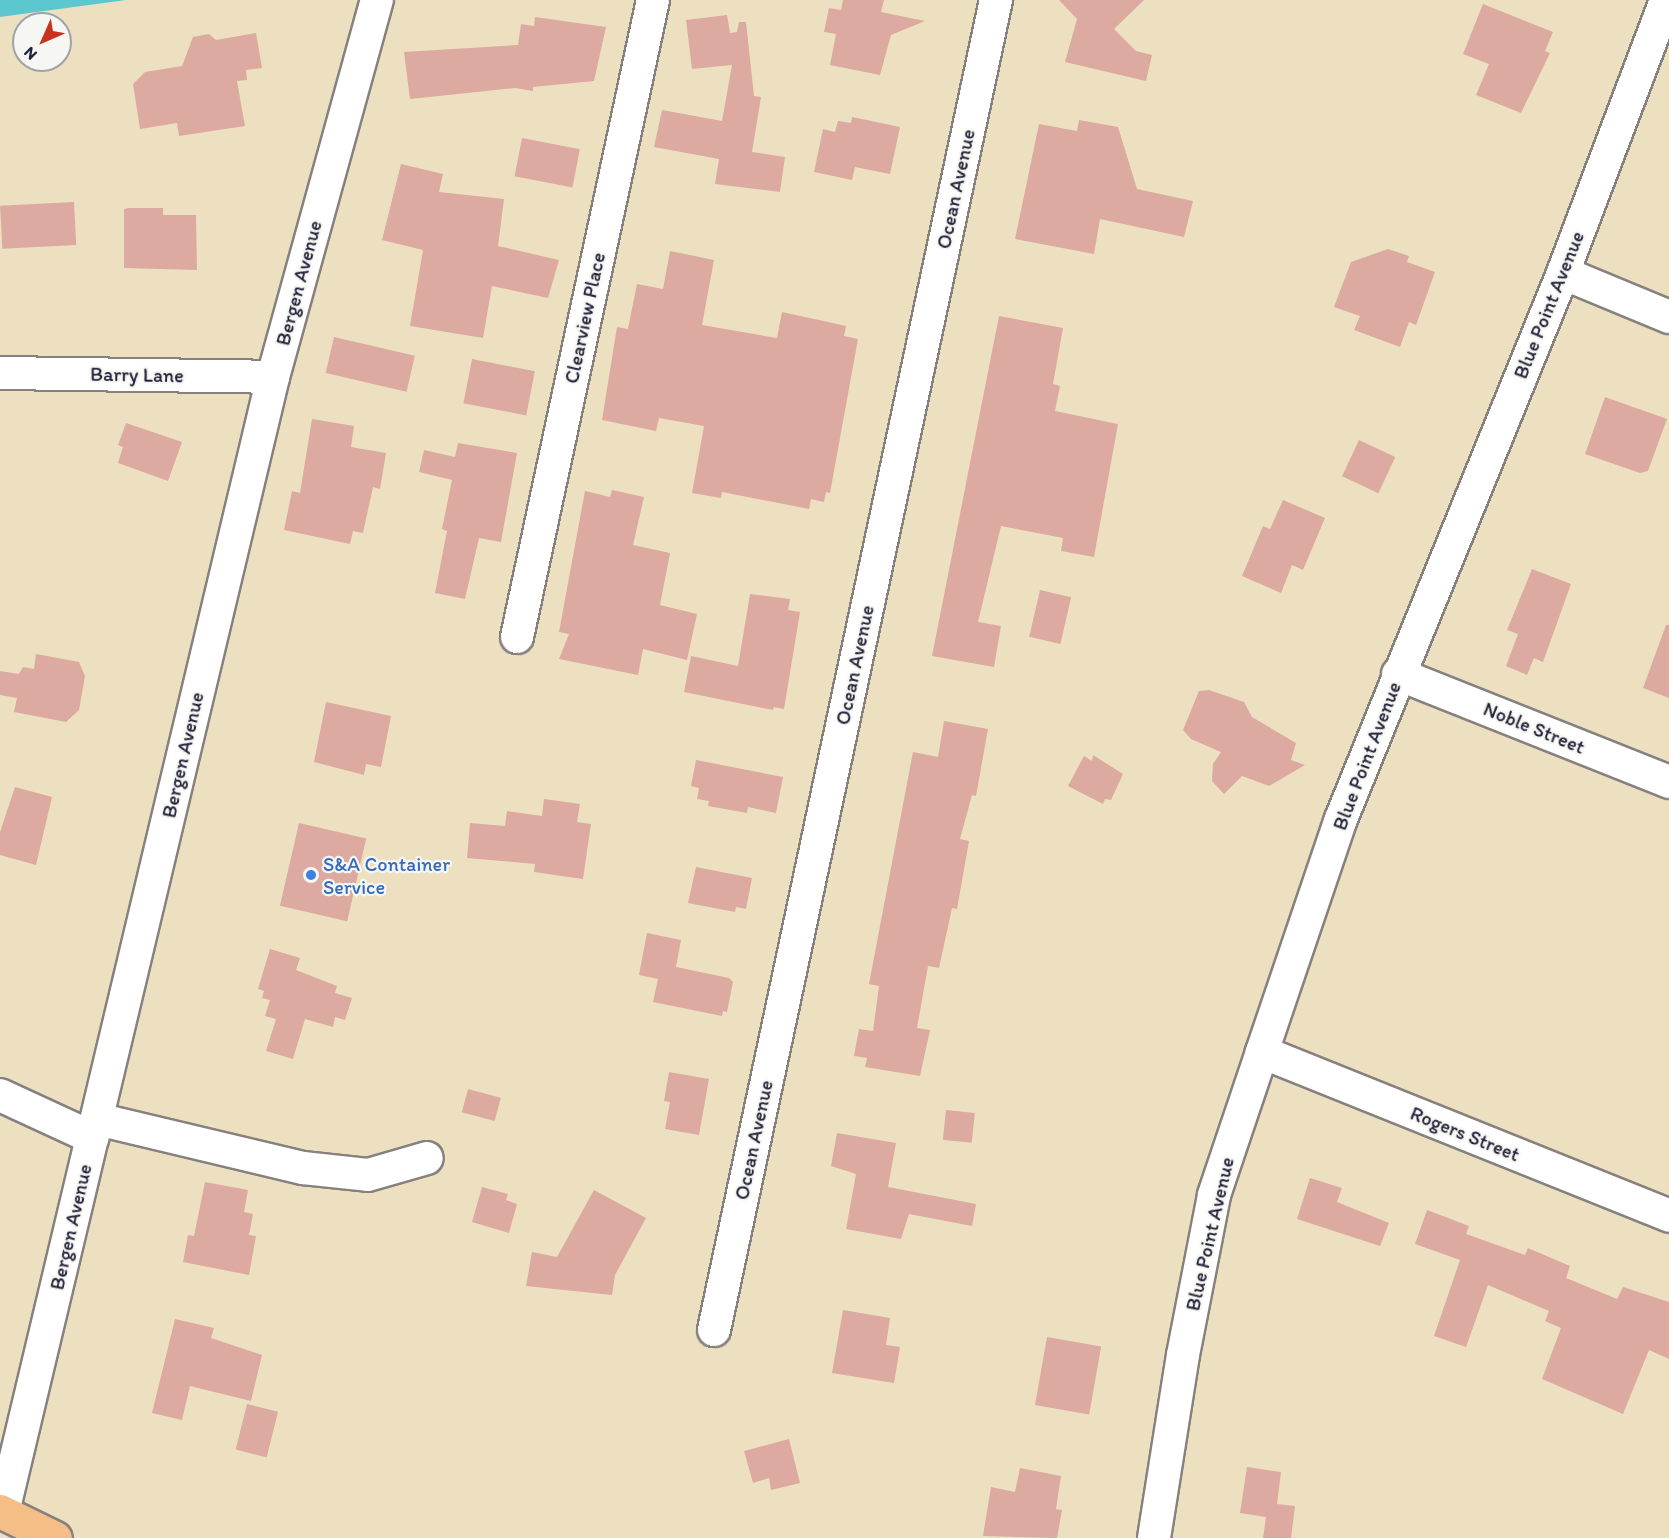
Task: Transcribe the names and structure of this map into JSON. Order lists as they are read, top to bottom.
{
  "streets": {
    "street": [
      "Ocean Avenue",
      "Bergen Avenue",
      "Blue Point Avenue",
      "Clearview Place",
      "Barry Lane",
      "Noble Street",
      "Rogers Street"
    ]
  },
  "crossings": [
    ["Bergen Avenue", "Barry Lane"],
    ["Blue Point Avenue", "Noble Street"],
    ["Blue Point Avenue", "Rogers Street"]
  ],
  "places": ["S&A Container Service"],
  "north": "bottom left"
}
